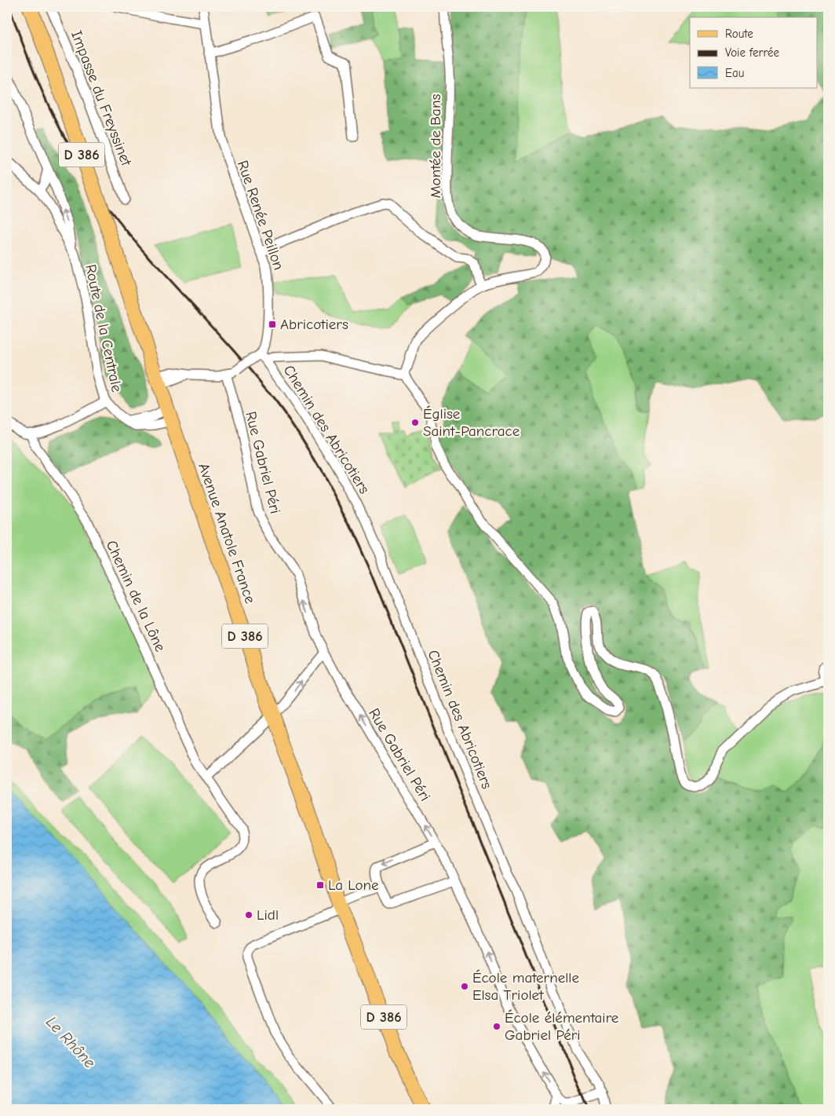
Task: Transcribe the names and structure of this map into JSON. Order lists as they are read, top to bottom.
{
  "streets": {
    "main road": ["D 386", "Avenue Anatole France"],
    "street": [
      "Impasse du Freyssinet",
      "Montée de Bans",
      "Rue Renée Peillon",
      "Route de la Centrale",
      "Chemin des Abricotiers",
      "Rue Gabriel Péri",
      "Chemin de la Lône"
    ]
  },
  "crossings": [
    ["Rue Renée Peillon", "Chemin des Abricotiers"],
    ["Route de la Centrale", "Avenue Anatole France"]
  ],
  "one_way": ["Rue Gabriel Péri"],
  "water": ["Le Rhône"],
  "places": {
    "transit": ["Abricotiers", "La Lone"],
    "other": [
      "Église Saint-Pancrace",
      "Lidl",
      "École maternelle Elsa Triolet",
      "École élémentaire Gabriel Péri"
    ]
  },
  "legend": ["Route", "Voie ferrée", "Eau"]
}
